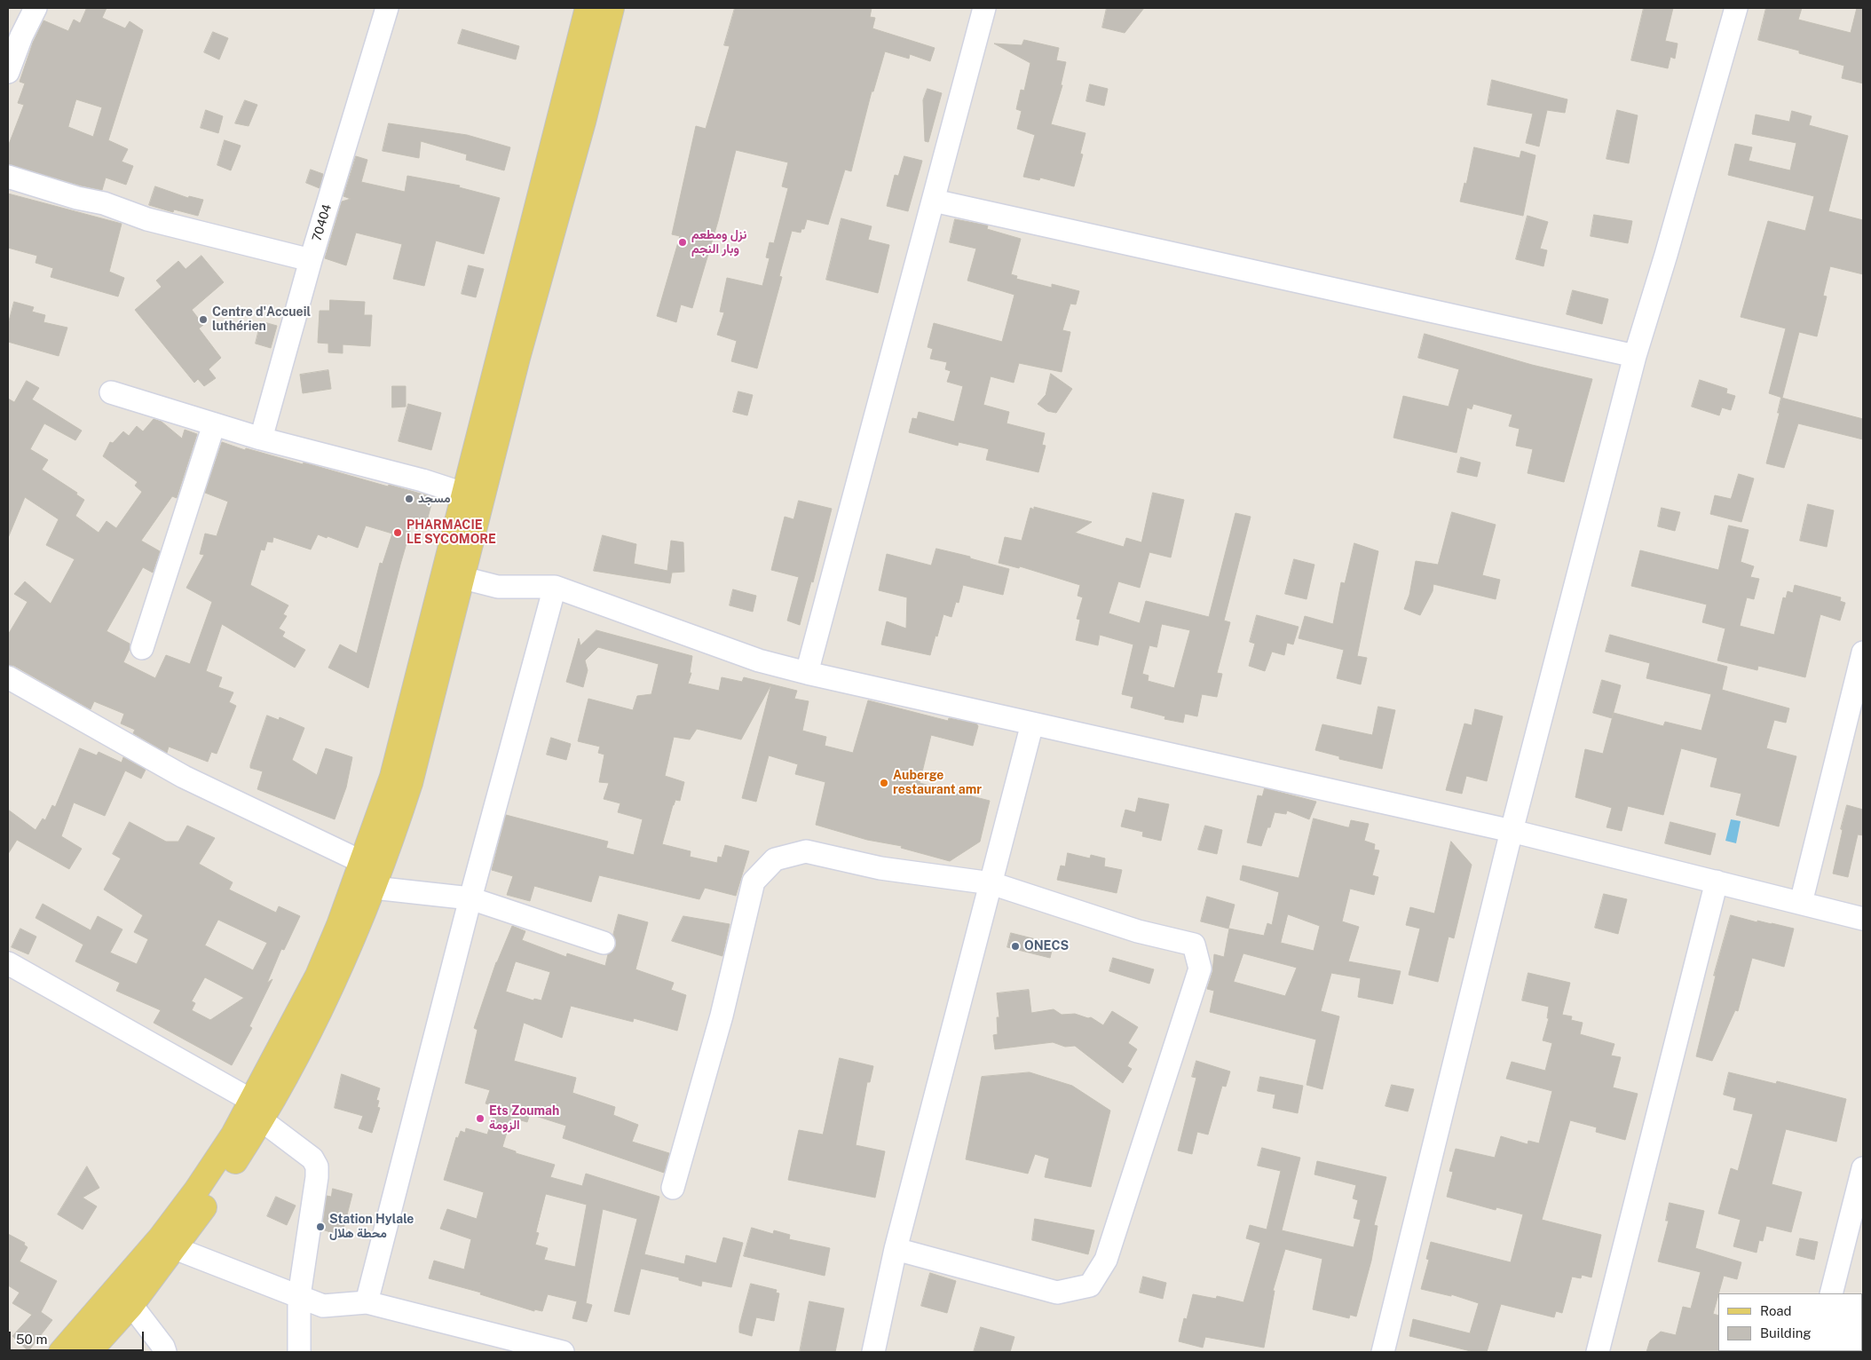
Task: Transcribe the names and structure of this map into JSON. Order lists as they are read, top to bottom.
{
  "streets": {
    "street": ["70404"]
  },
  "places": [
    "نزل ومطعم وبار النجم",
    "Centre d'Accueil luthérien",
    "مسجد",
    "PHARMACIE LE SYCOMORE",
    "Auberge restaurant amr",
    "ONECS",
    "Ets Zoumah الزومة",
    "Station Hylale محطة هلال"
  ],
  "legend": ["Road", "Building"],
  "scale_bar": "50 m"
}
